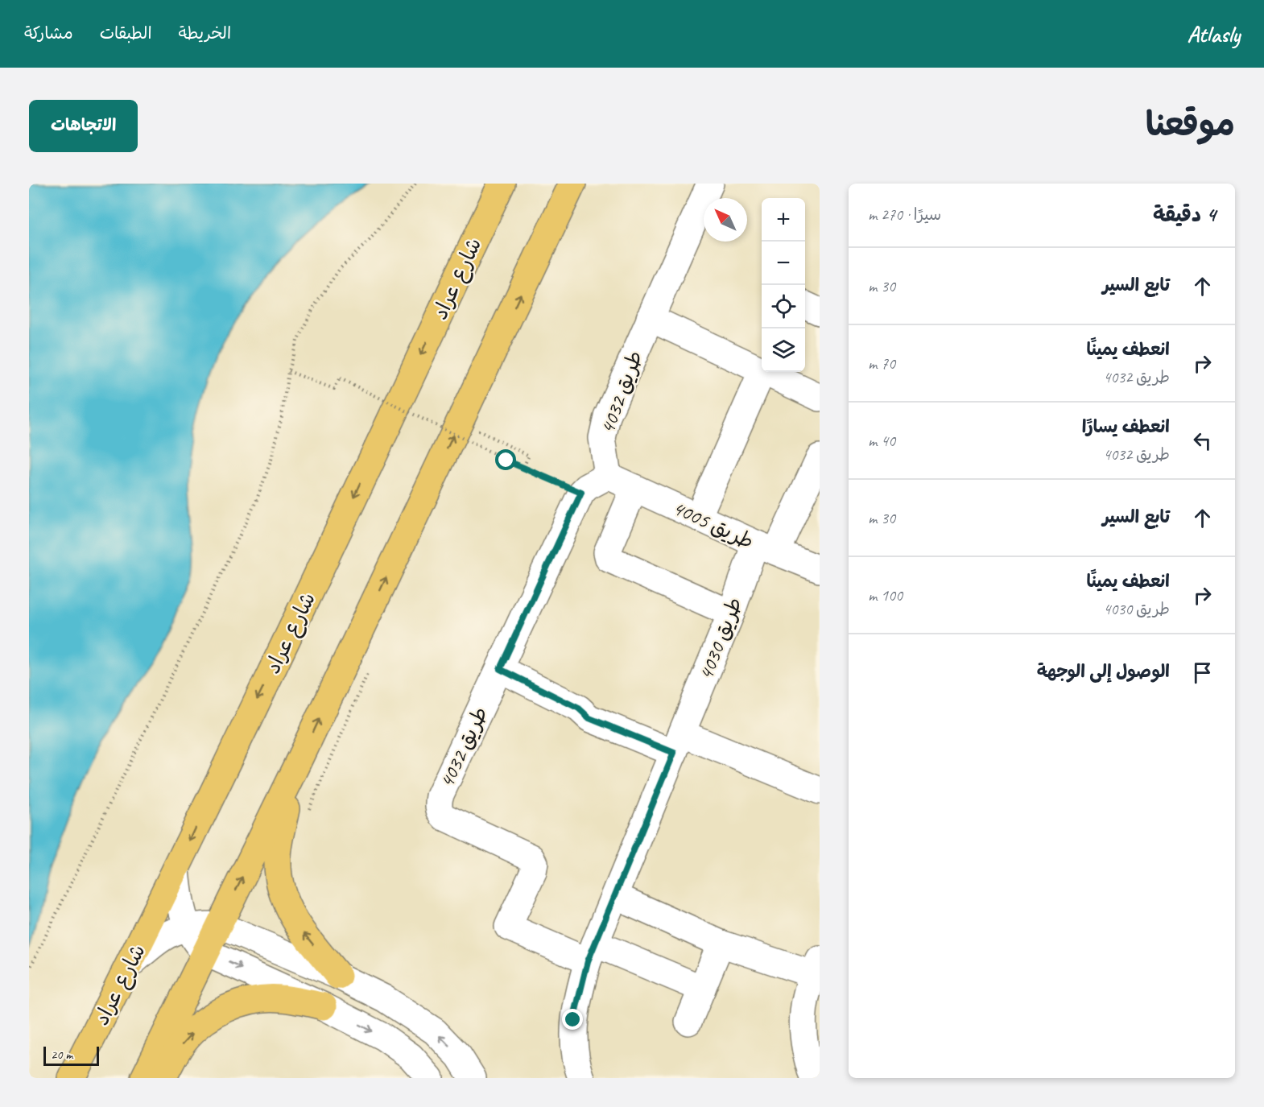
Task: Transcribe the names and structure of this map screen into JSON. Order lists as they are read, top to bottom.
{
  "streets": {
    "main road": ["شارع عراد"],
    "street": ["طريق 4032", "طريق 4005", "طريق 4030"]
  },
  "crossings": [
    ["طريق 4032", "طريق 4005"],
    ["طريق 4032", "طريق 4030"],
    ["طريق 4005", "طريق 4030"]
  ],
  "scale_bar": "20 m",
  "north": "top left",
  "page": {
    "header": "Atlasly",
    "nav": ["الخريطة", "الطبقات", "مشاركة"],
    "title": "موقعنا",
    "buttons": "الاتجاهات",
    "heading": ["4 دقيقة", "سيرًا · 270 m"],
    "map_buttons": ["+", "−"],
    "list": [
      ["تابع السير", "30 m"],
      ["انعطف يمينًا", "طريق 4032", "70 m"],
      ["انعطف يسارًا", "طريق 4032", "40 m"],
      ["تابع السير", "30 m"],
      ["انعطف يمينًا", "طريق 4030", "100 m"],
      "الوصول إلى الوجهة"
    ],
    "scale": "20 m"
  }
}
